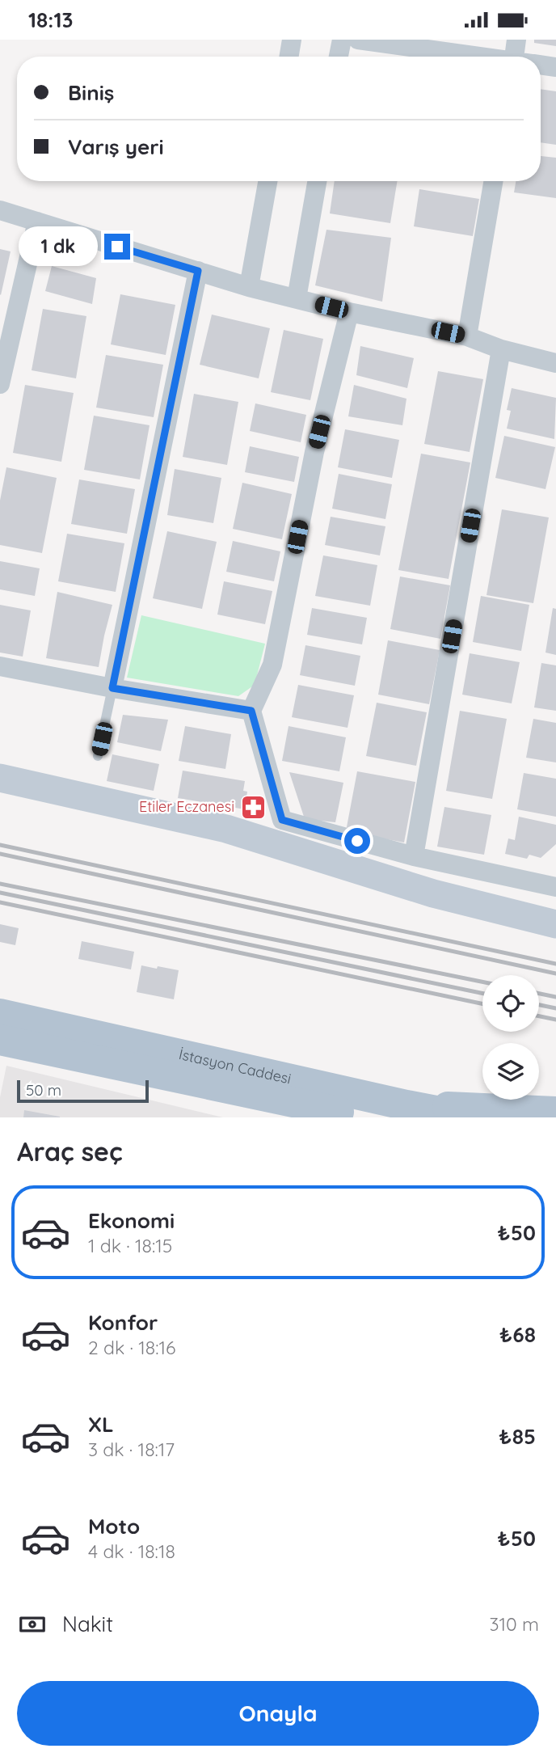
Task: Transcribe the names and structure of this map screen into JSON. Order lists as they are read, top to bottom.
{
  "streets": {
    "main road": ["İstasyon Caddesi"]
  },
  "places": {
    "pharmacy": ["Etiler Eczanesi"]
  },
  "scale_bar": "50 m",
  "page": {
    "status": "18:13",
    "banner": ["Biniş", "Varış yeri"],
    "bubble": "1 dk",
    "scale": "50 m",
    "heading": "Araç seç",
    "list": [
      {
        "name": "Ekonomi",
        "note": "1 dk · 18:15",
        "value": "₺50"
      },
      {
        "name": "Konfor",
        "note": "2 dk · 18:16",
        "value": "₺68"
      },
      {
        "name": "XL",
        "note": "3 dk · 18:17",
        "value": "₺85"
      },
      {
        "name": "Moto",
        "note": "4 dk · 18:18",
        "value": "₺50"
      }
    ],
    "pay": ["Nakit", "310 m"],
    "buttons": "Onayla"
  }
}
